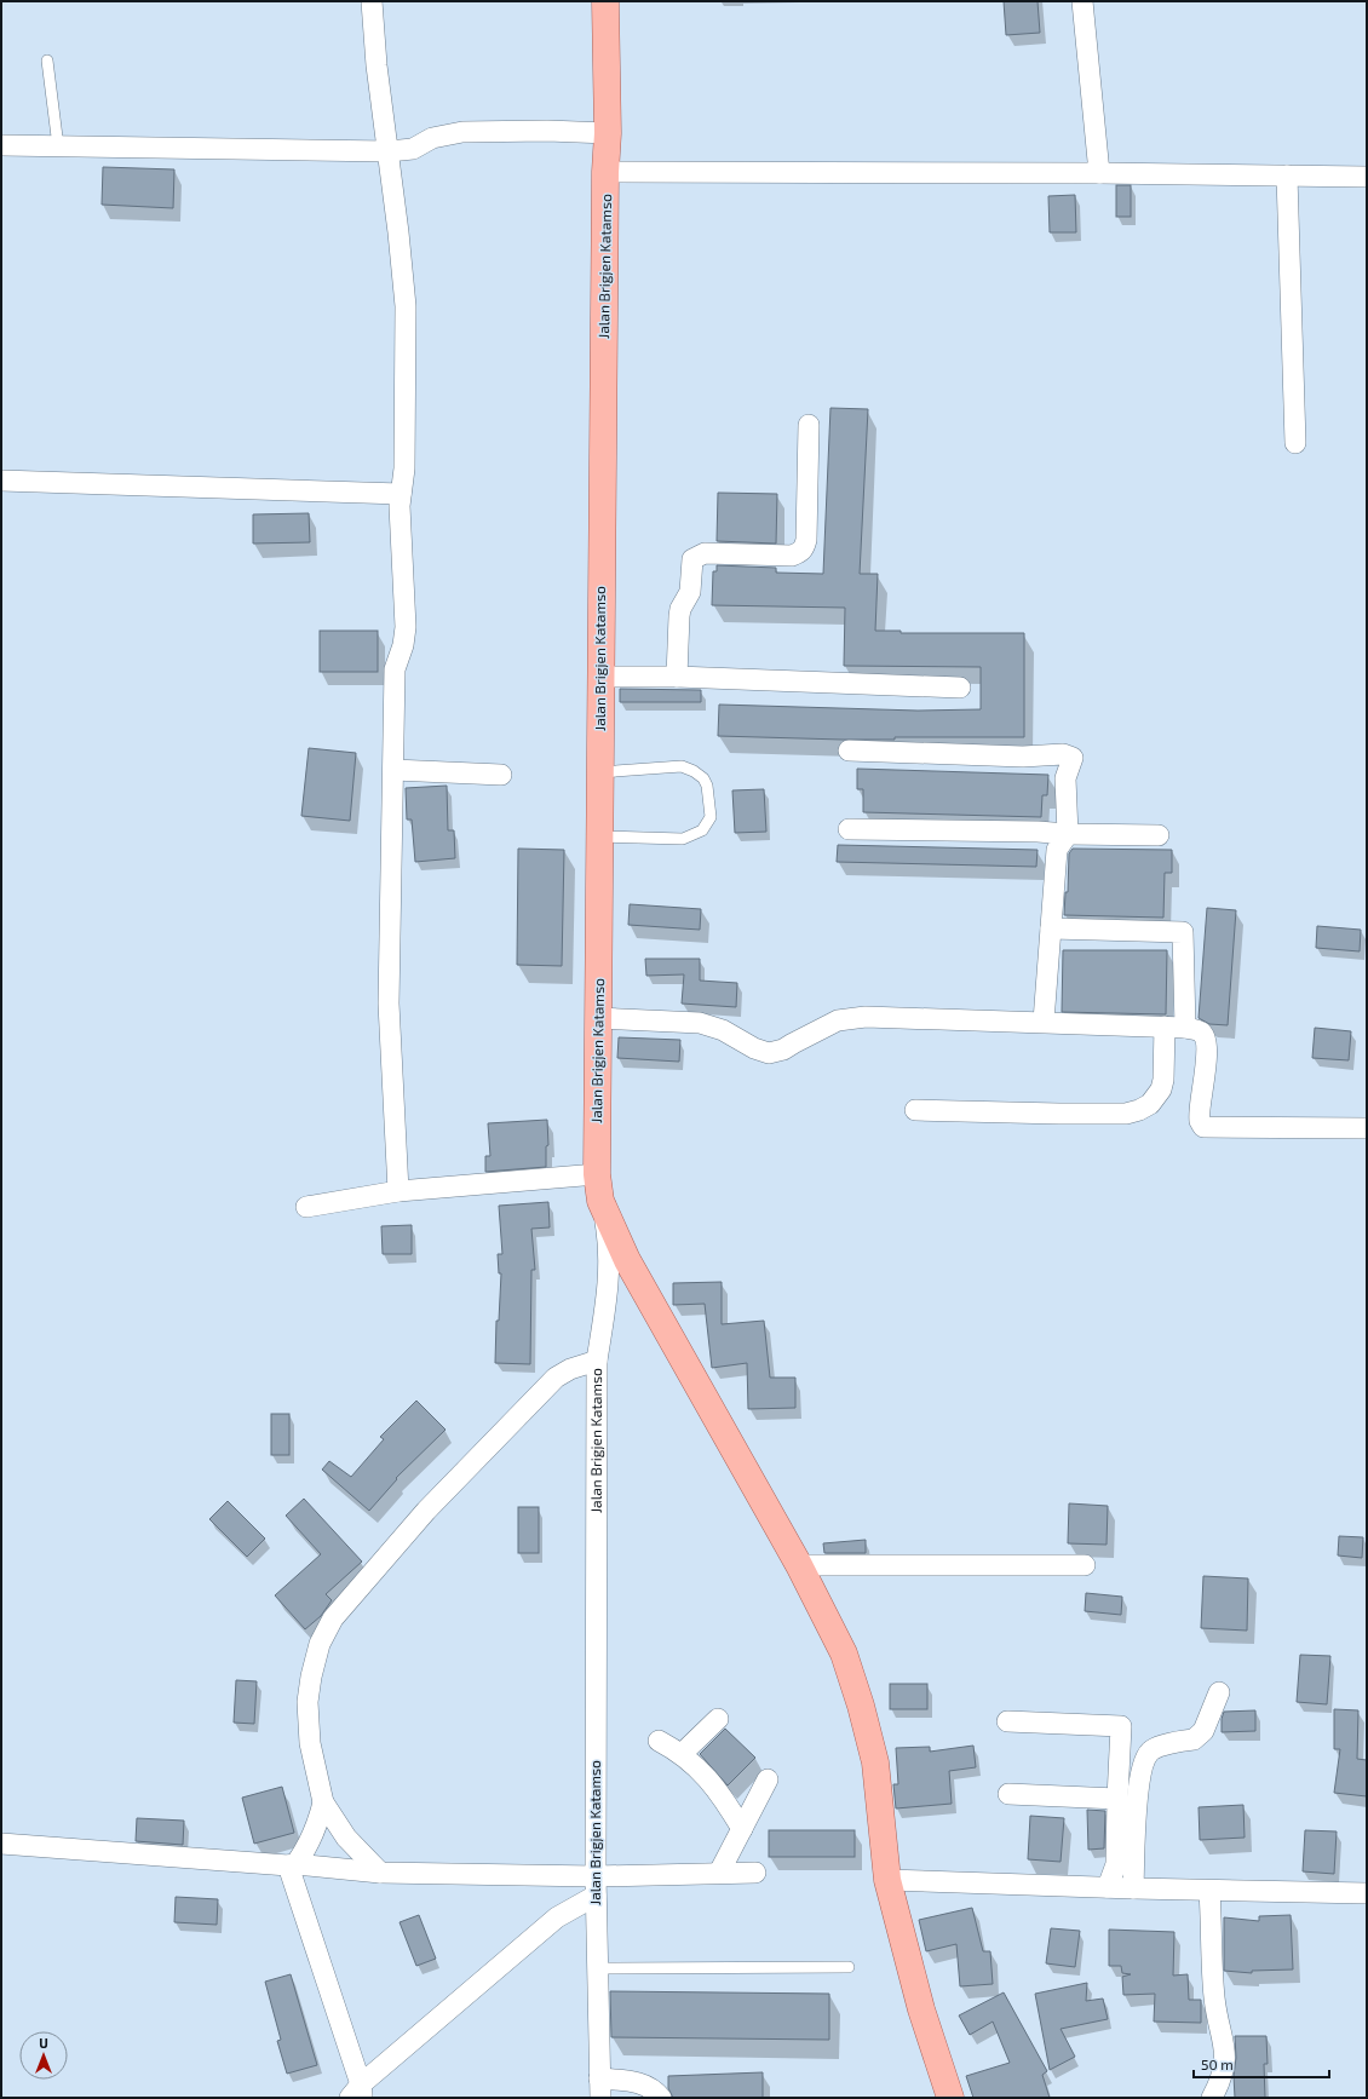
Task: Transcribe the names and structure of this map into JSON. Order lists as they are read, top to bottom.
{
  "streets": {
    "main road": ["Jalan Brigjen Katamso"]
  },
  "scale_bar": "50 m",
  "north": "top"
}
